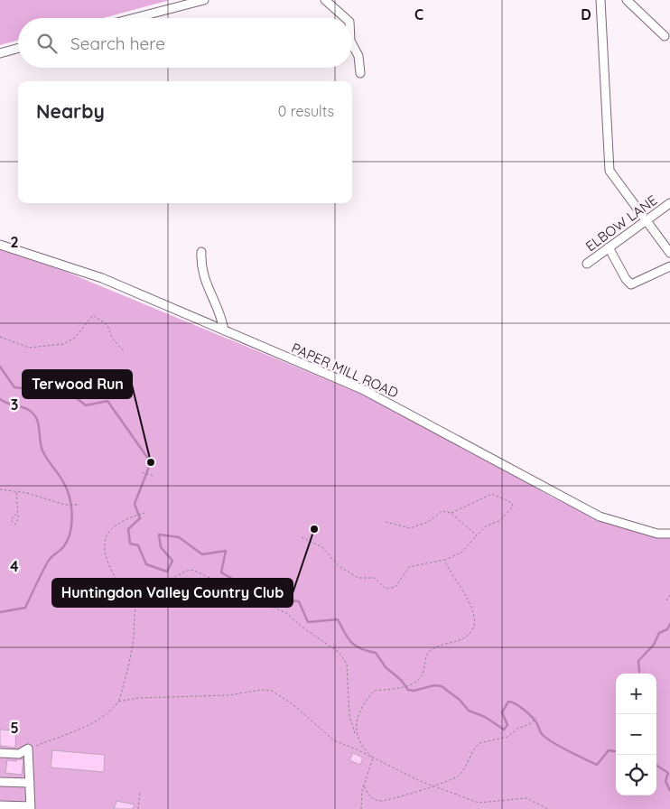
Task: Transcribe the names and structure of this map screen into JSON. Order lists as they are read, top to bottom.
{
  "streets": {
    "street": ["ELBOW LANE", "PAPER MILL ROAD"]
  },
  "places": ["Terwood Run", "Huntingdon Valley Country Club"],
  "page": {
    "search": "Search here",
    "heading": ["Nearby", "0 results"],
    "map_buttons": ["+", "−"]
  },
  "grid": {
    "columns": ["C", "D"],
    "rows": [
      "2",
      "3",
      "4",
      "5"
    ]
  }
}
